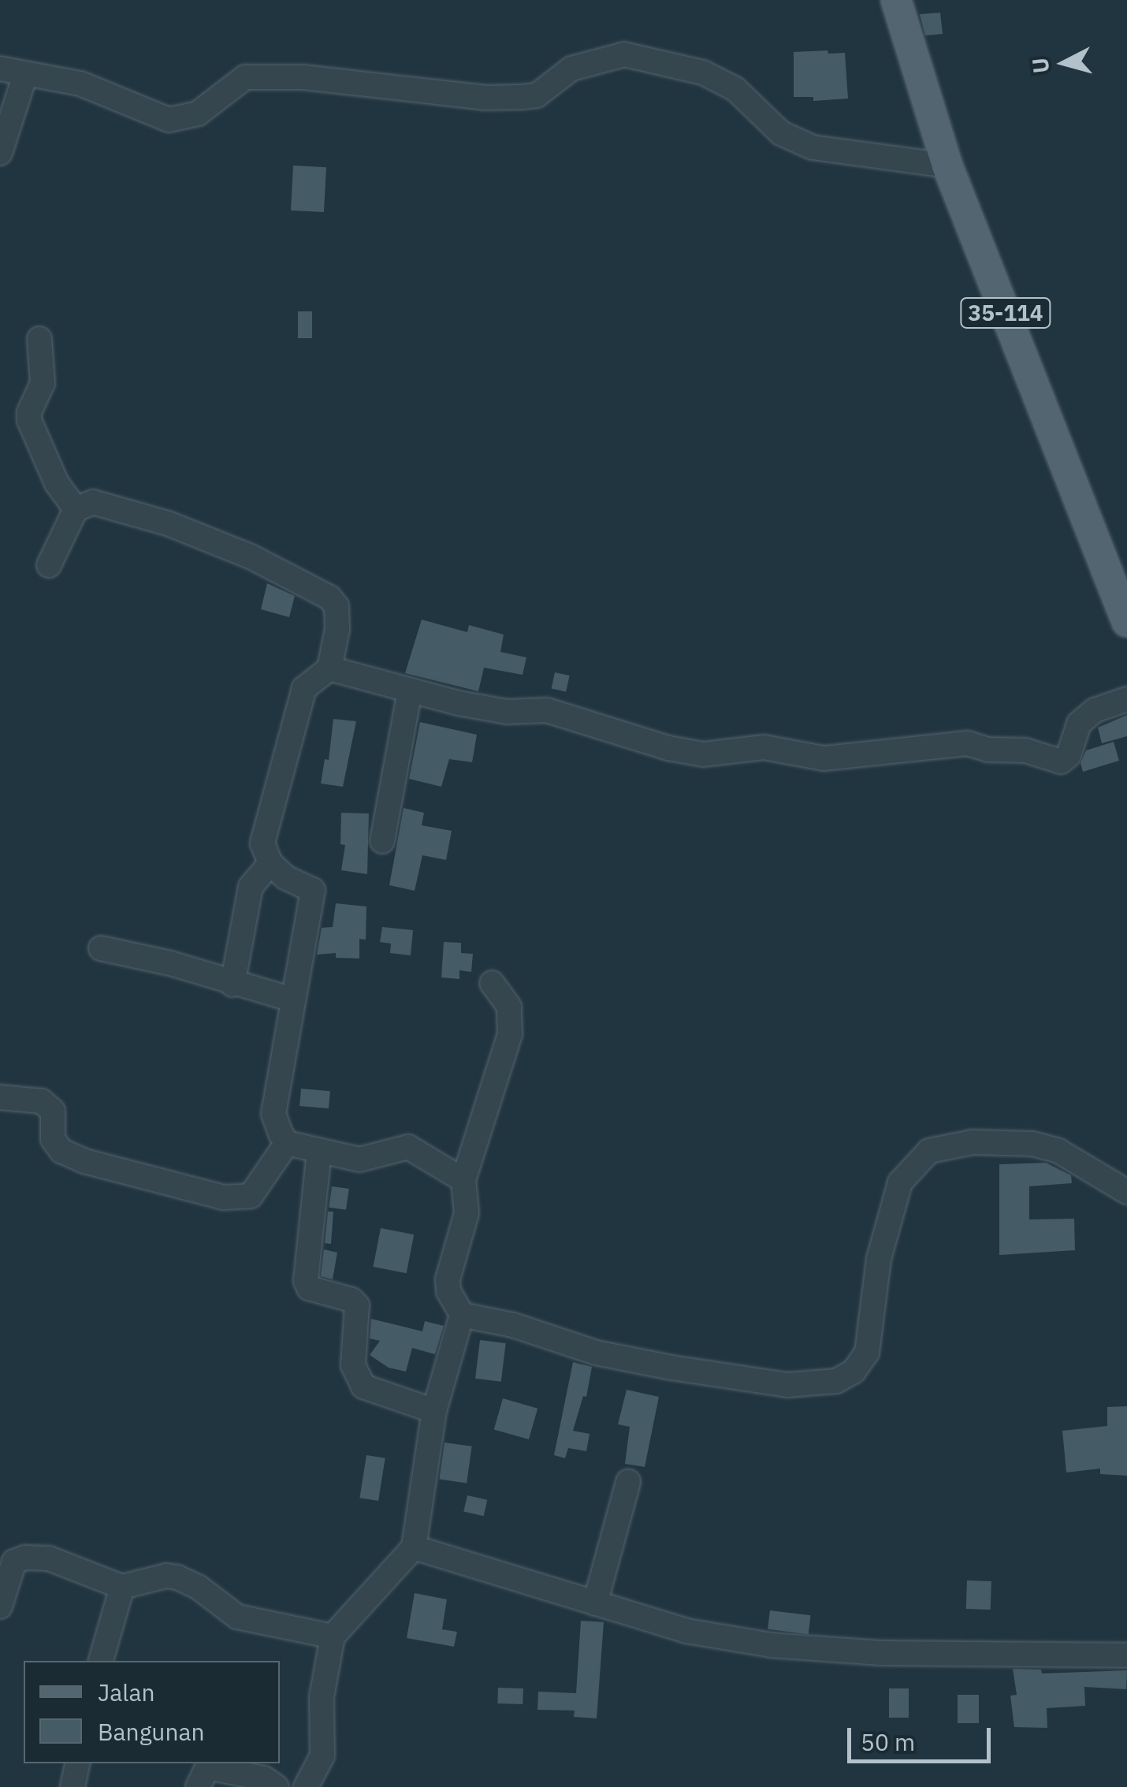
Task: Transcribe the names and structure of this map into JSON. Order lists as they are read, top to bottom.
{
  "streets": {
    "main road": ["35-114"]
  },
  "legend": ["Jalan", "Bangunan"],
  "scale_bar": "50 m",
  "north": "left"
}
